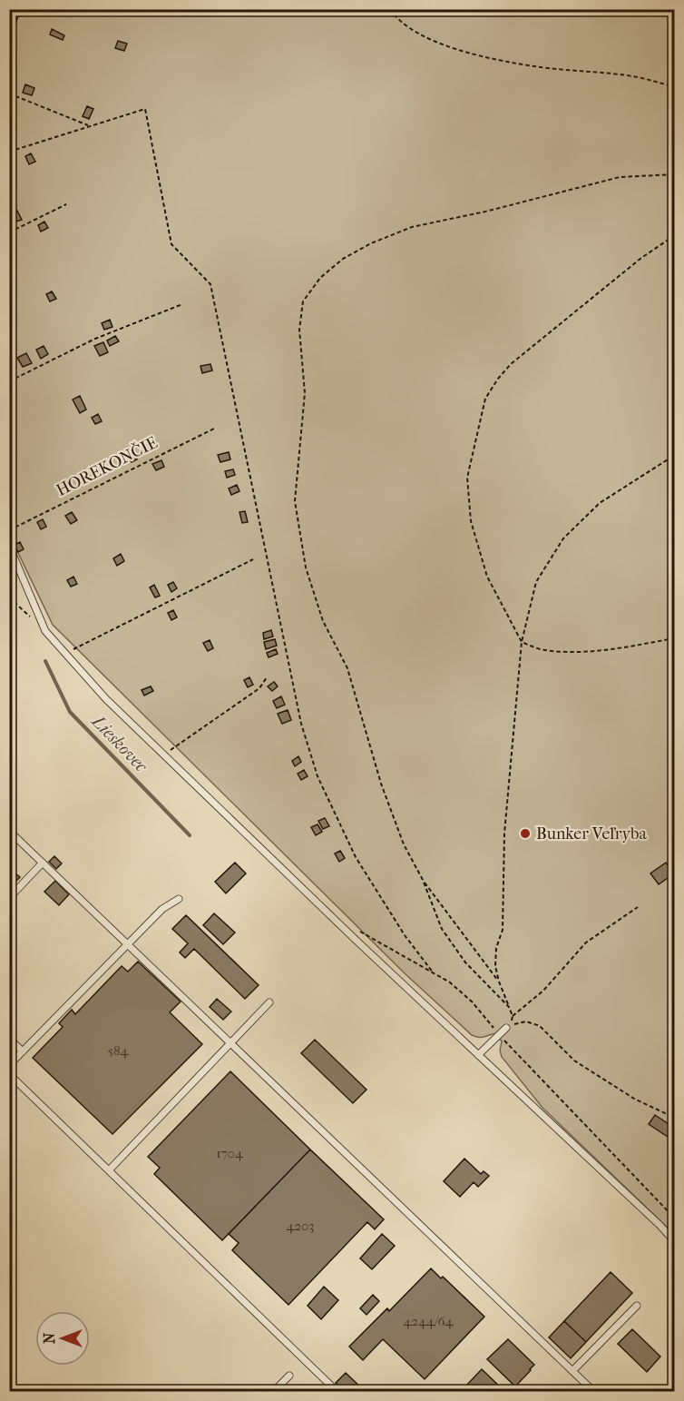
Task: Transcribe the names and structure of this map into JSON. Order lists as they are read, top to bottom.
{
  "streets": {
    "path": ["HOREKONČIE"]
  },
  "water": ["Lieskovec"],
  "places": ["Bunker Veľryba"],
  "house_numbers": [
    "584",
    "1704",
    "4203",
    "4244/64"
  ],
  "north": "left"
}
